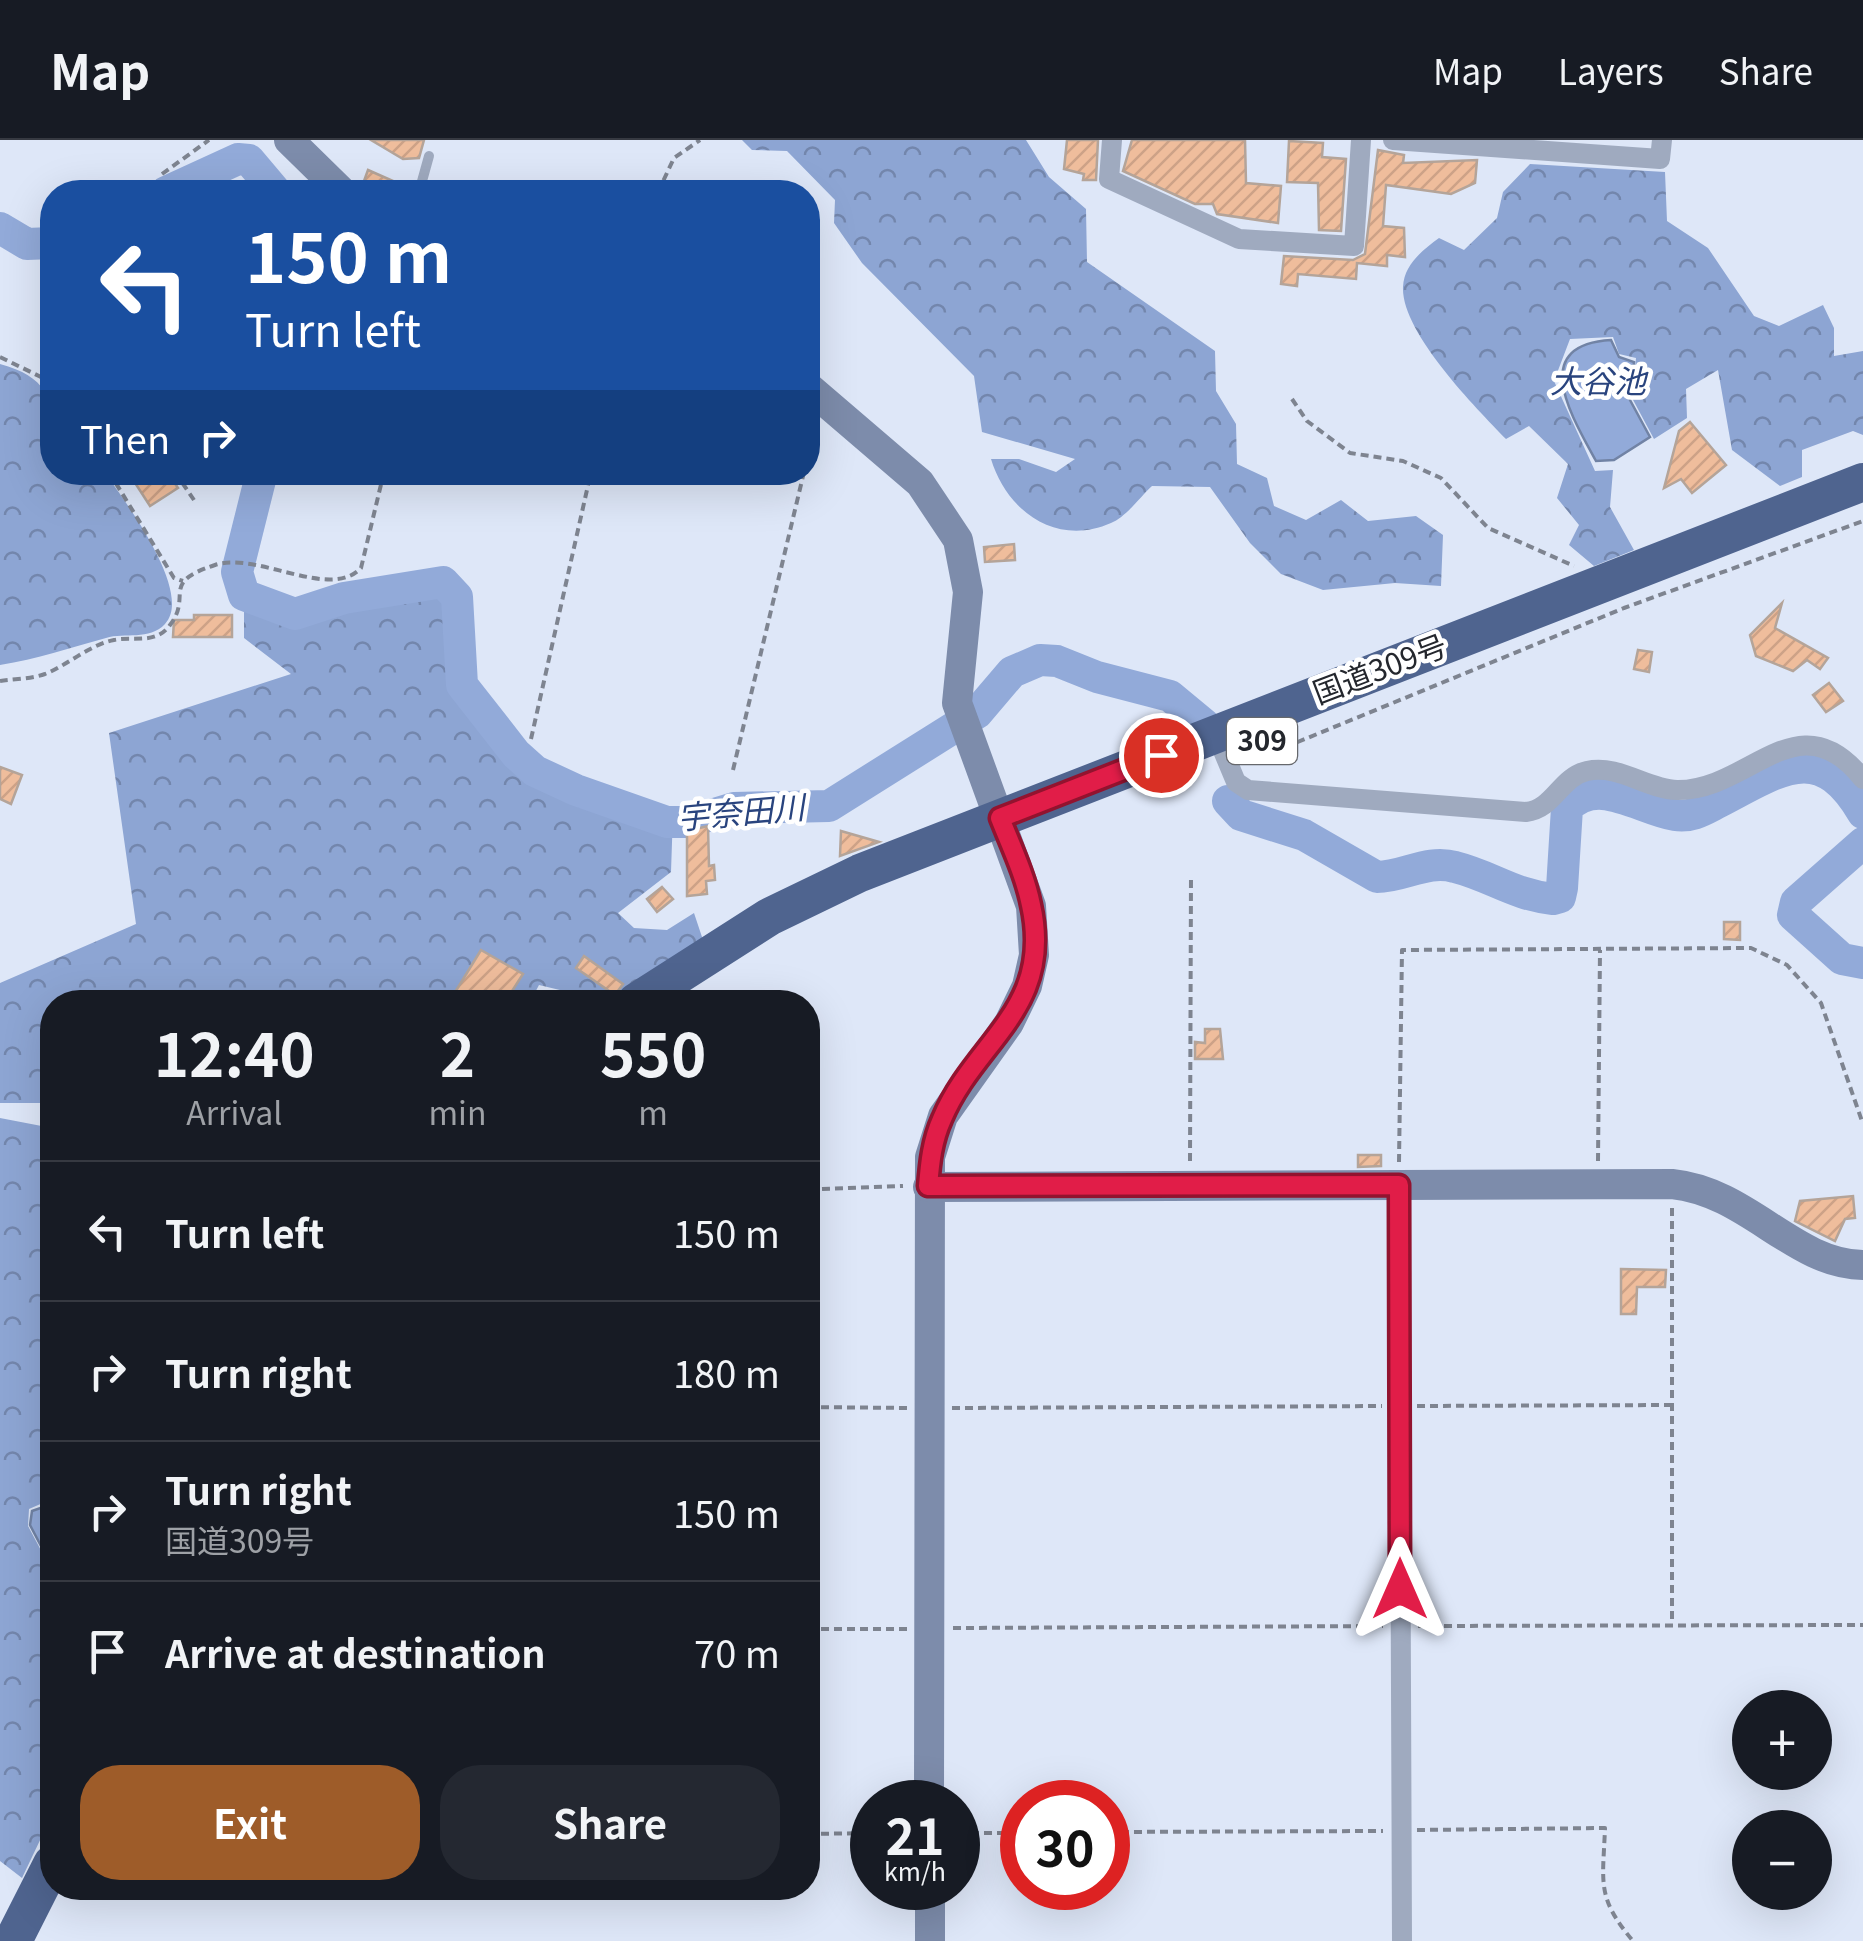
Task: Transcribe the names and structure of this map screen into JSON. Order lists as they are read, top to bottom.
{
  "streets": {
    "highway": ["国道309号", "309"]
  },
  "water": ["大谷池", "宇奈田川"],
  "page": {
    "header": "Map",
    "nav": ["Map", "Layers", "Share"],
    "turn": ["150 m", "Turn left"],
    "then": "Then",
    "eta": [
      "12:40",
      "Arrival",
      "2",
      "min",
      "550",
      "m"
    ],
    "list": [
      {
        "name": "Turn left",
        "value": "150 m"
      },
      {
        "name": "Turn right",
        "value": "180 m"
      },
      {
        "name": "Turn right",
        "note": "国道309号",
        "value": "150 m"
      },
      {
        "name": "Arrive at destination",
        "value": "70 m"
      }
    ],
    "map_buttons": ["+", "−"],
    "buttons": ["Exit", "Share"],
    "speed": "21 km/h",
    "limit": "30"
  }
}
